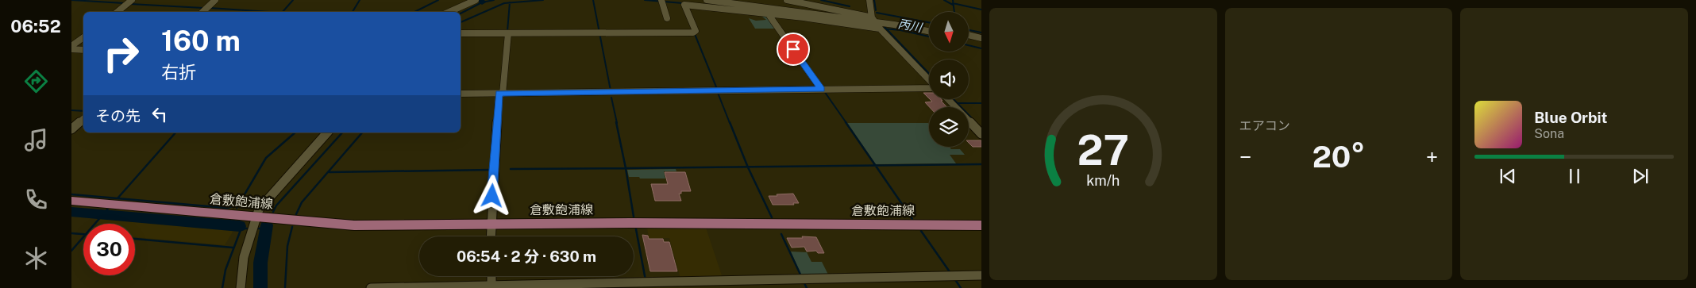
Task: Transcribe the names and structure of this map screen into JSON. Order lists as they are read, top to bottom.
{
  "streets": {
    "main road": ["倉敷飽浦線"]
  },
  "water": ["丙川"],
  "north": "bottom",
  "page": {
    "tabs": "06:52",
    "tile": "エアコン",
    "turn": ["160 m", "右折"],
    "then": "その先",
    "song": ["Blue Orbit", "Sona"],
    "heat": ["−", "20°", "+"],
    "limit": "30",
    "trip": "06:54 · 2 分 · 630 m",
    "gauge": ["27", "km/h"]
  }
}
